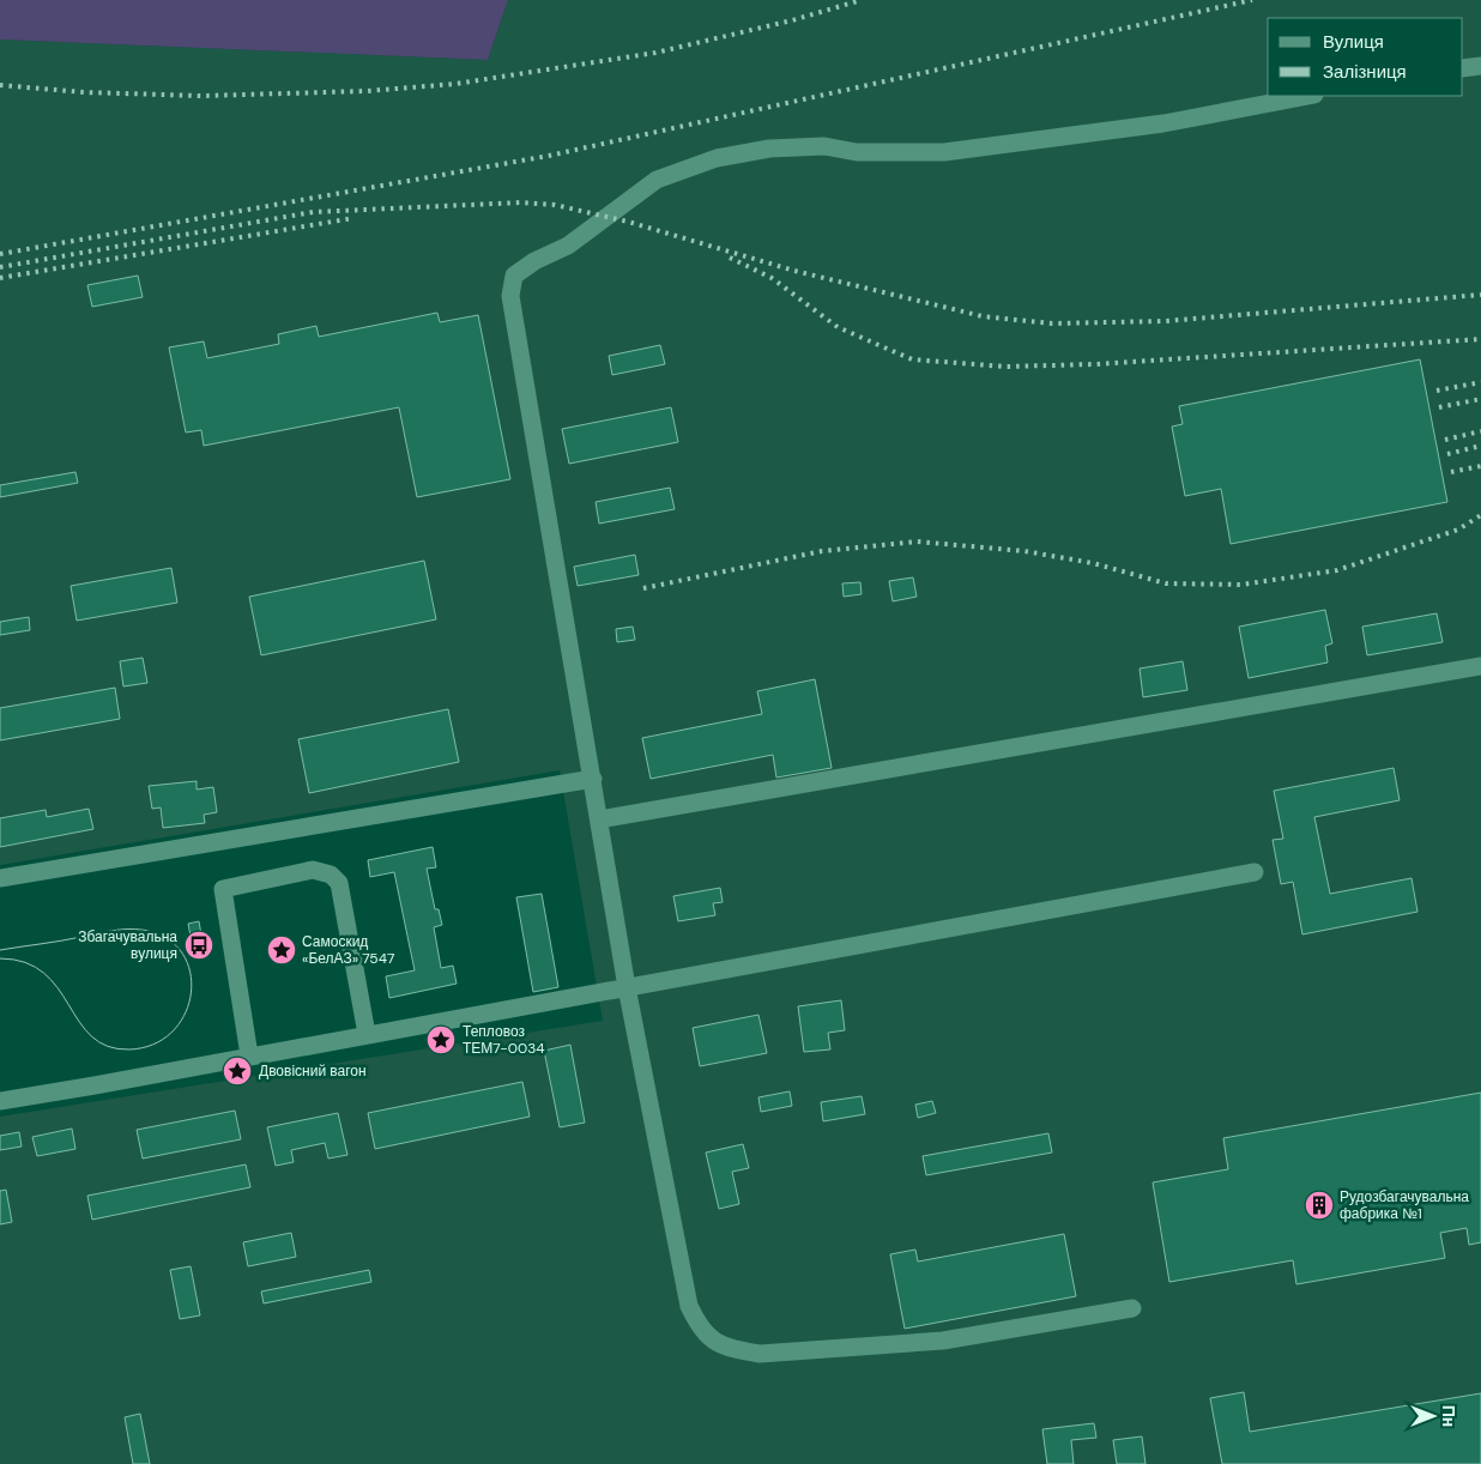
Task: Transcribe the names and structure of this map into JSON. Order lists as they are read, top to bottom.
{
  "places": {
    "bus stop": ["Збагачувальна вулиця"],
    "place": ["Самоскид «БелАЗ» 7547", "Тепловоз ТЕМ7-0034", "Двовісний вагон"],
    "building": ["Рудозбагачувальна фабрика №1"]
  },
  "legend": ["Вулиця", "Залізниця"],
  "north": "right"
}
